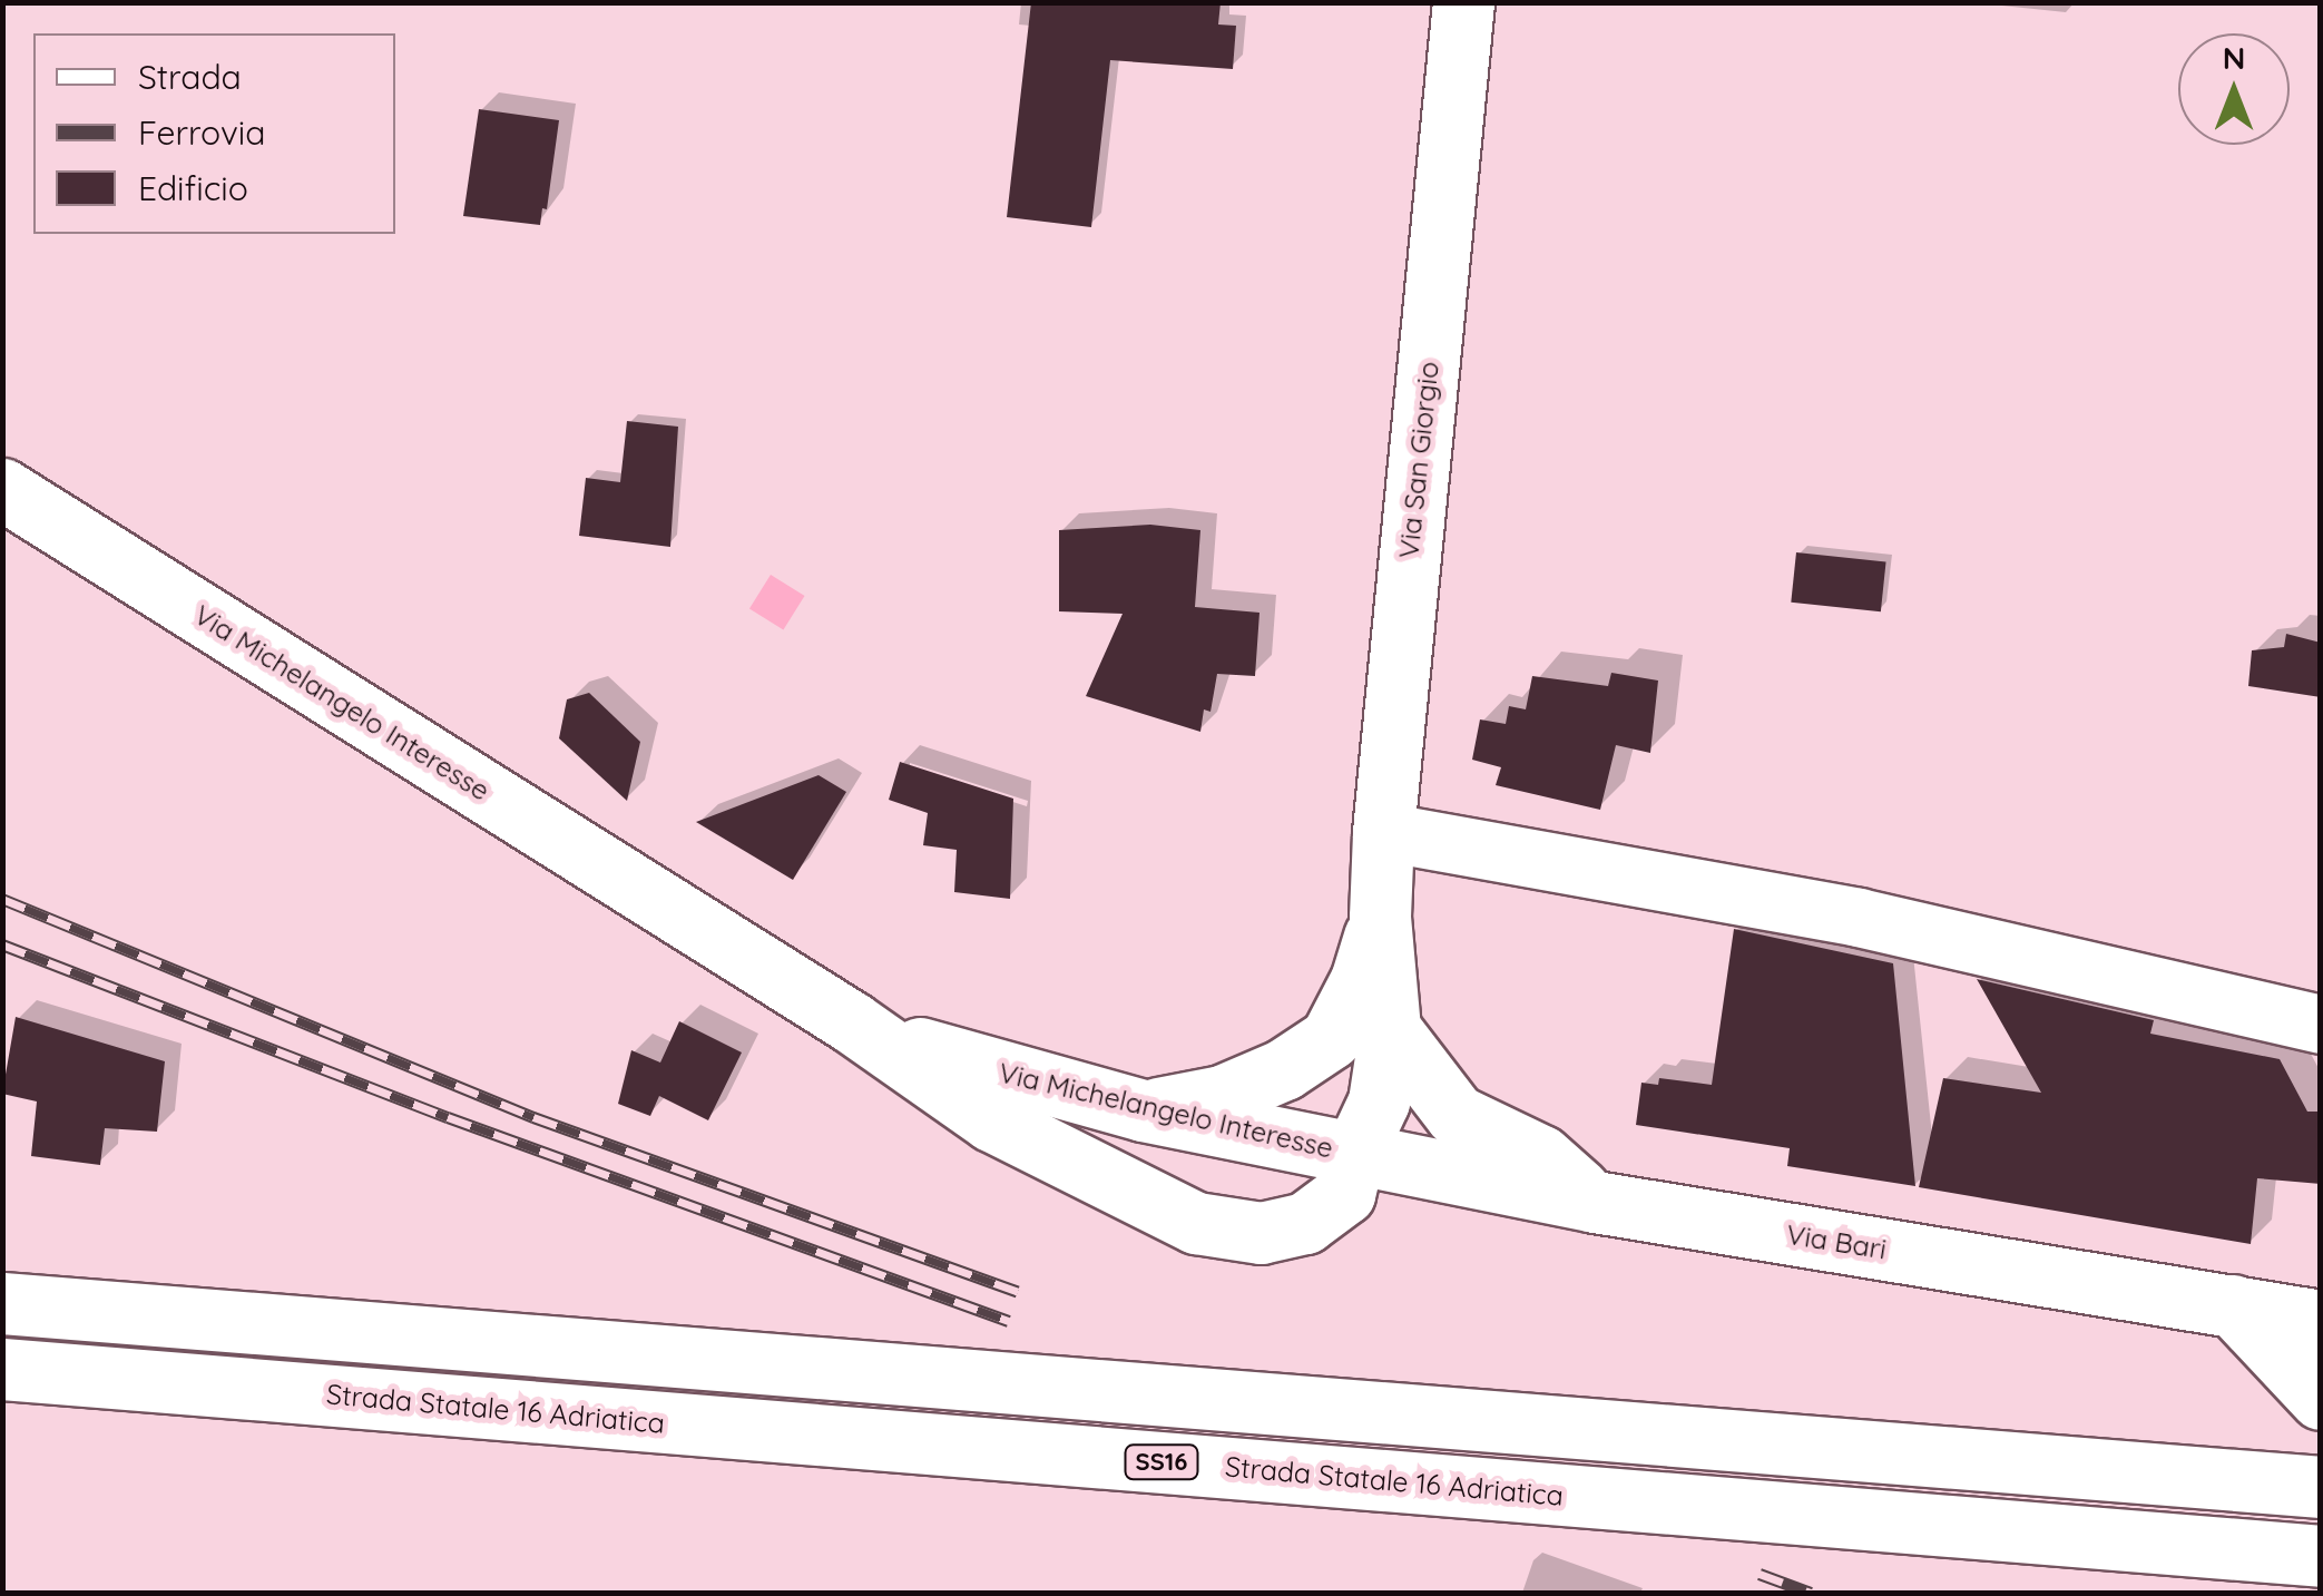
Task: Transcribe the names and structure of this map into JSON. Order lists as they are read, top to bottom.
{
  "streets": {
    "main road": [
      "Via San Giorgio",
      "Via Michelangelo Interesse",
      "Via Bari",
      "Strada Statale 16 Adriatica",
      "SS16"
    ]
  },
  "crossings": [
    ["Via San Giorgio", "Via Michelangelo Interesse"],
    ["Via San Giorgio", "Via Bari"],
    ["Via Michelangelo Interesse", "Via Bari"]
  ],
  "legend": ["Strada", "Ferrovia", "Edificio"],
  "north": "top"
}
